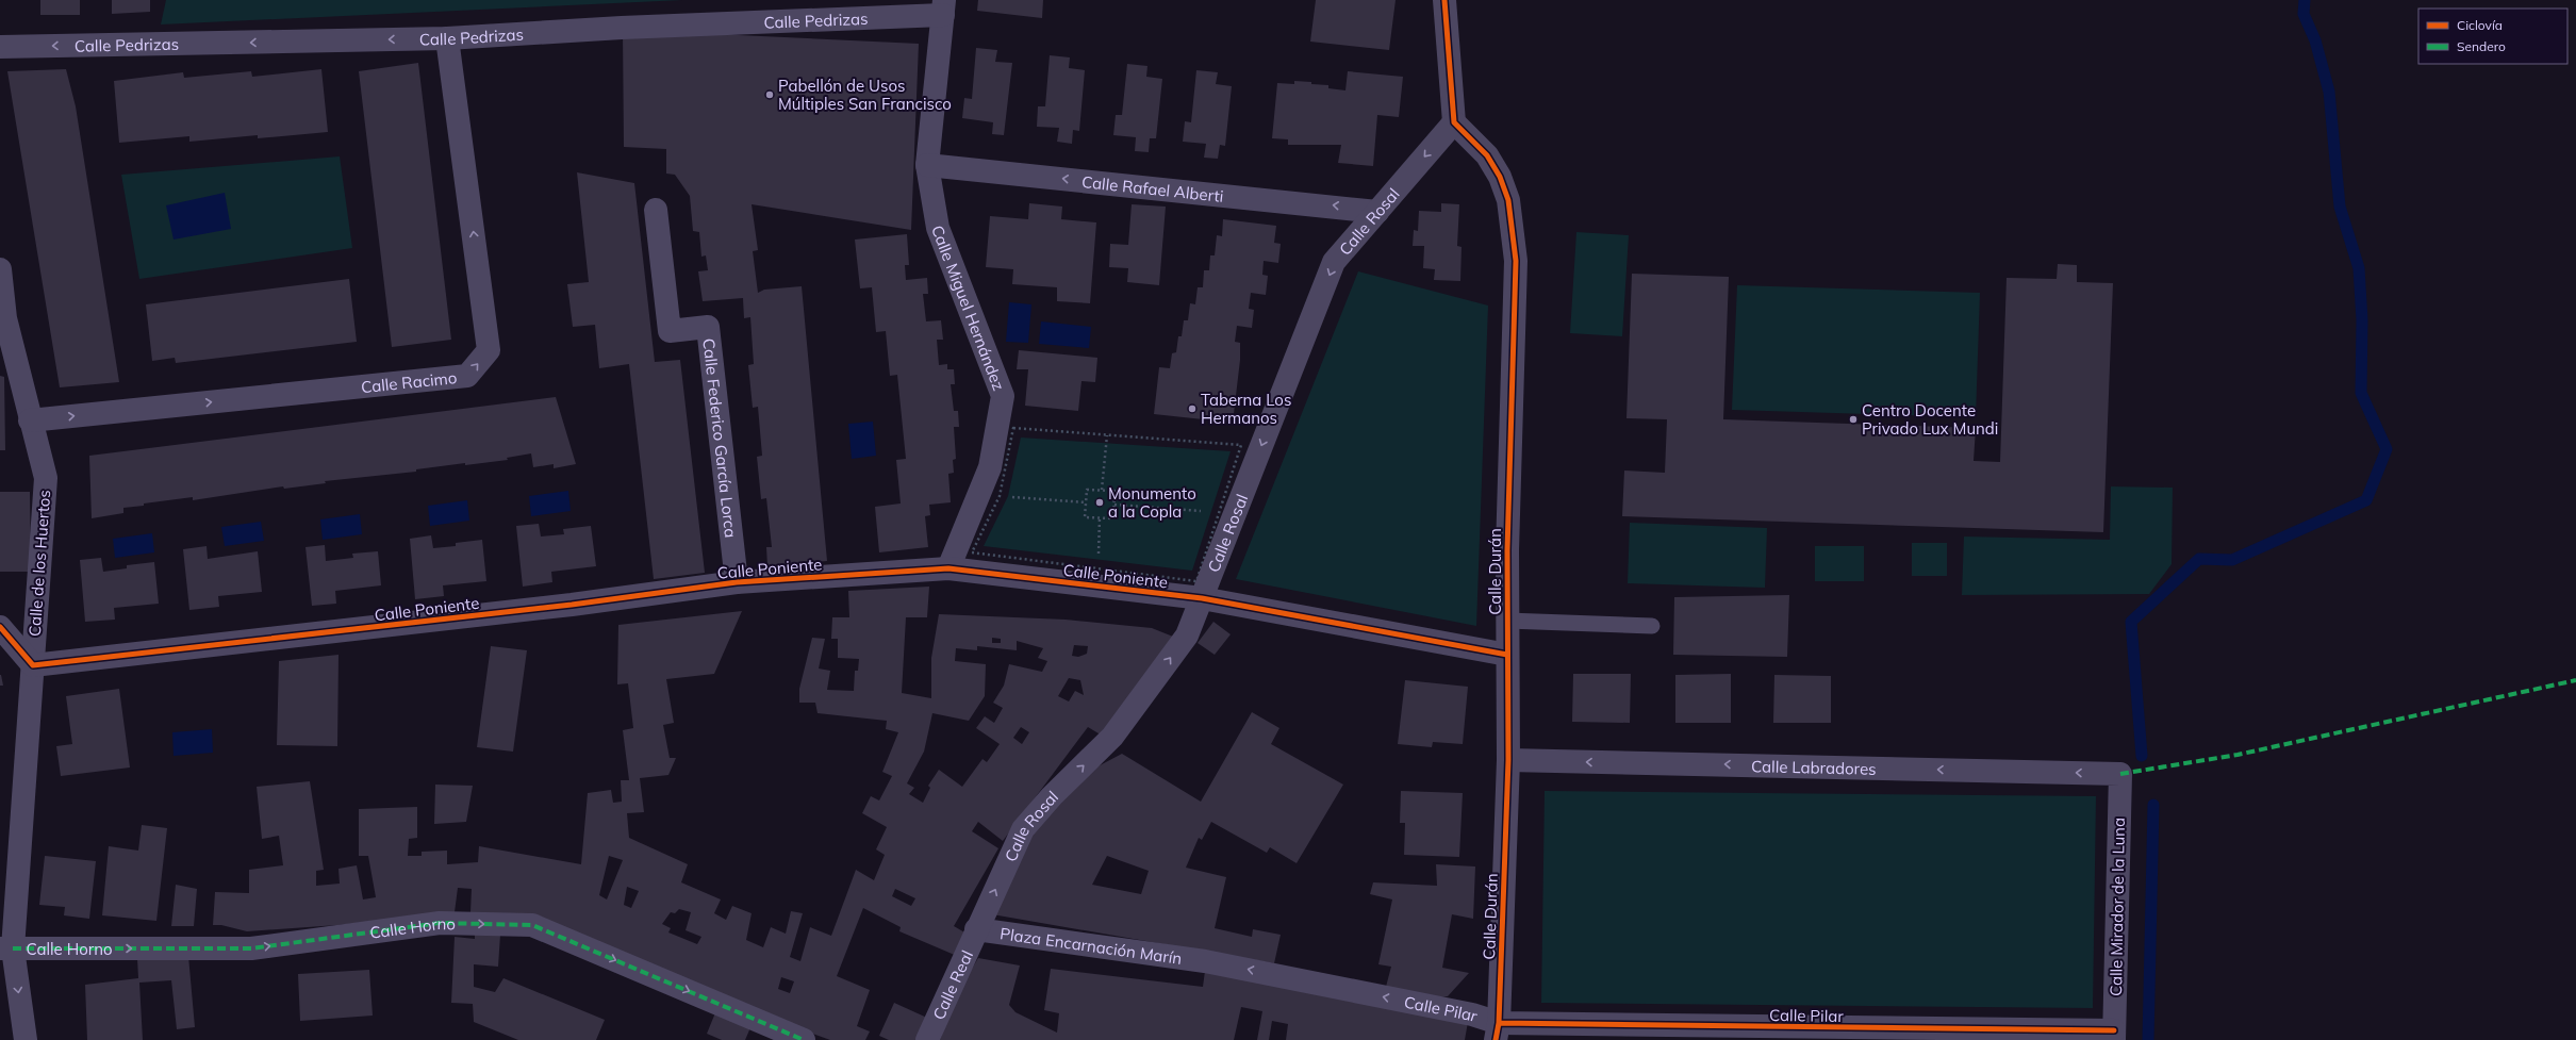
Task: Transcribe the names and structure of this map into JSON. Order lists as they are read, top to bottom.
{
  "streets": {
    "street": [
      "Calle Pedrizas",
      "Calle Rafael Alberti",
      "Calle Rosal",
      "Calle Miguel Hernández",
      "Calle Racimo",
      "Calle Federico García Lorca",
      "Calle de los Huertos",
      "Calle Poniente",
      "Calle Durán",
      "Calle Labradores",
      "Calle Mirador de la Luna",
      "Calle Horno",
      "Plaza Encarnación Marín",
      "Calle Real",
      "Calle Pilar"
    ]
  },
  "crossings": [
    ["Calle Pedrizas", "Calle Miguel Hernández"],
    ["Calle Pedrizas", "Calle Racimo"],
    ["Calle Rafael Alberti", "Calle Rosal"],
    ["Calle Rafael Alberti", "Calle Miguel Hernández"],
    ["Calle Rosal", "Calle Poniente"],
    ["Calle Rosal", "Calle Durán"],
    ["Calle Rosal", "Plaza Encarnación Marín"],
    ["Calle Rosal", "Calle Real"],
    ["Calle Miguel Hernández", "Calle Poniente"],
    ["Calle Racimo", "Calle de los Huertos"],
    ["Calle Federico García Lorca", "Calle Poniente"],
    ["Calle de los Huertos", "Calle Poniente"],
    ["Calle de los Huertos", "Calle Horno"],
    ["Calle Poniente", "Calle Durán"],
    ["Calle Durán", "Calle Labradores"],
    ["Calle Durán", "Calle Pilar"],
    ["Calle Labradores", "Calle Mirador de la Luna"],
    ["Calle Mirador de la Luna", "Calle Pilar"],
    ["Plaza Encarnación Marín", "Calle Real"],
    ["Plaza Encarnación Marín", "Calle Pilar"]
  ],
  "one_way": [
    "Calle Pedrizas",
    "Calle Rafael Alberti",
    "Calle Labradores",
    "Calle Horno"
  ],
  "places": [
    "Pabellón de Usos Múltiples San Francisco",
    "Taberna Los Hermanos",
    "Centro Docente Privado Lux Mundi",
    "Monumento a la Copla"
  ],
  "legend": ["Ciclovía", "Sendero"]
}
